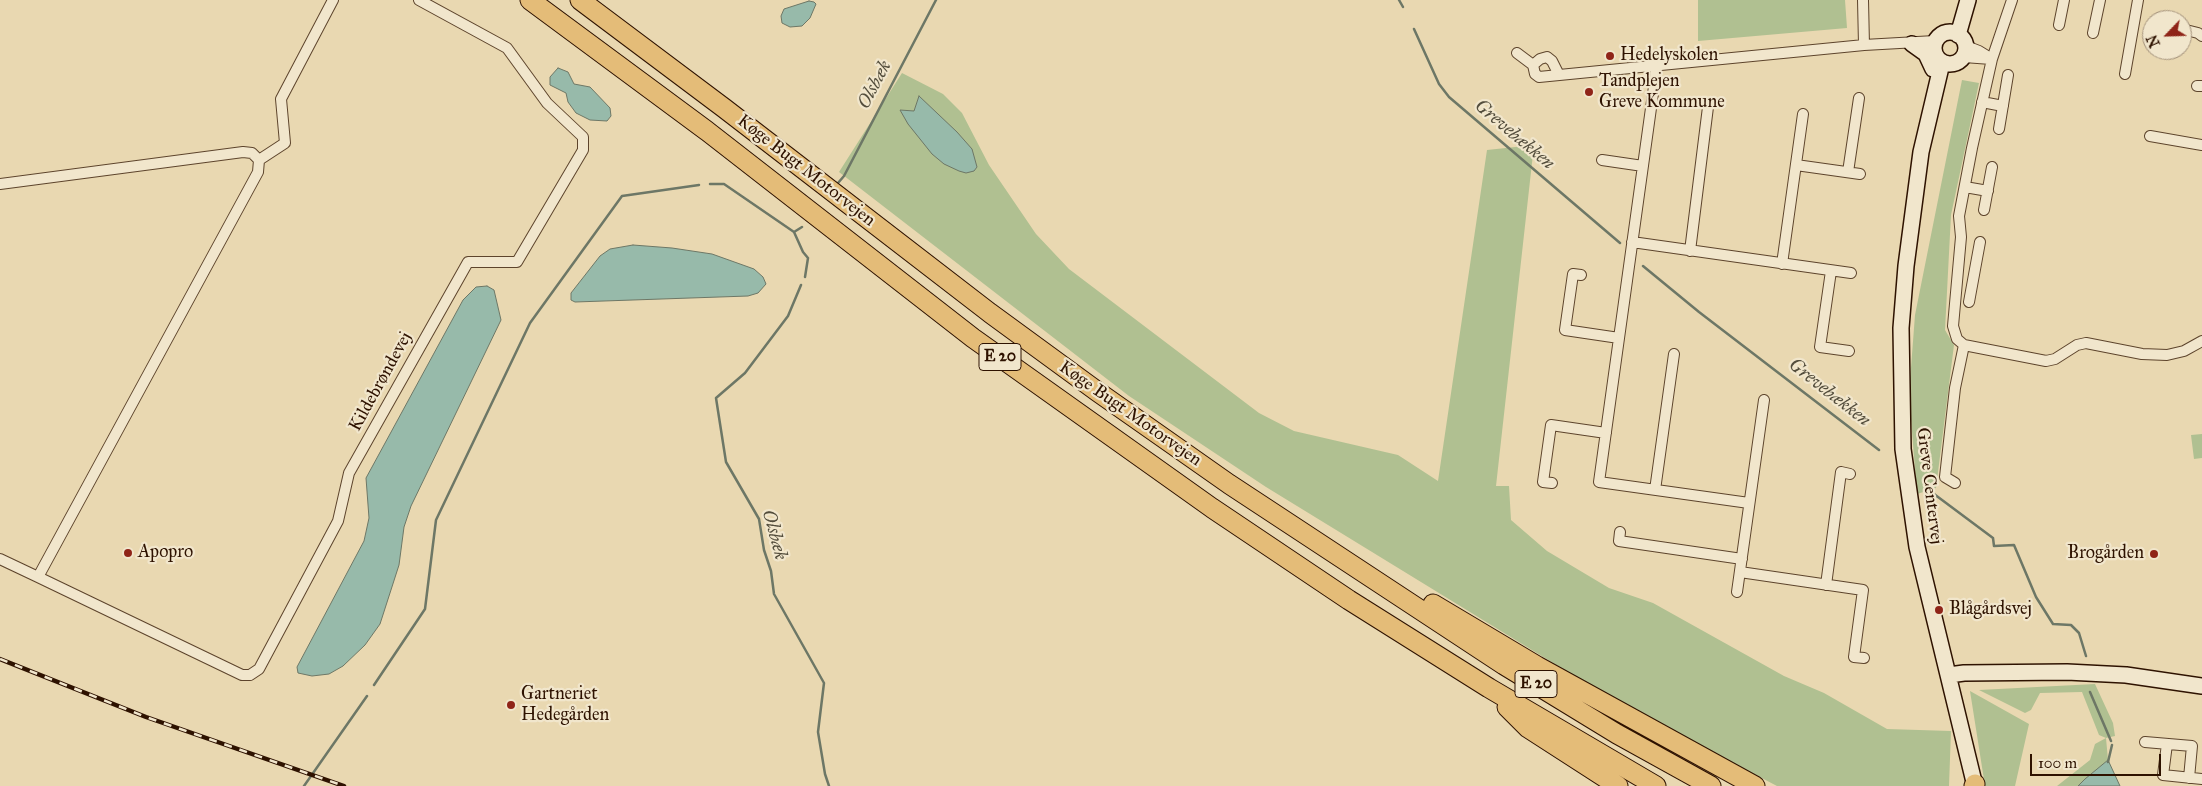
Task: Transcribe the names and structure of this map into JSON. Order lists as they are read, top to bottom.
{
  "streets": {
    "highway": ["Køge Bugt Motorvejen", "E 20"],
    "street": ["Kildebrøndevej", "Greve Centervej"]
  },
  "water": ["Olsbæk", "Grevebækken"],
  "places": [
    "Hedelyskolen",
    "Tandplejen Greve Kommune",
    "Apopro",
    "Brogården",
    "Blågårdsvej",
    "Gartneriet Hedegården"
  ],
  "scale_bar": "100 m",
  "north": "bottom left"
}
